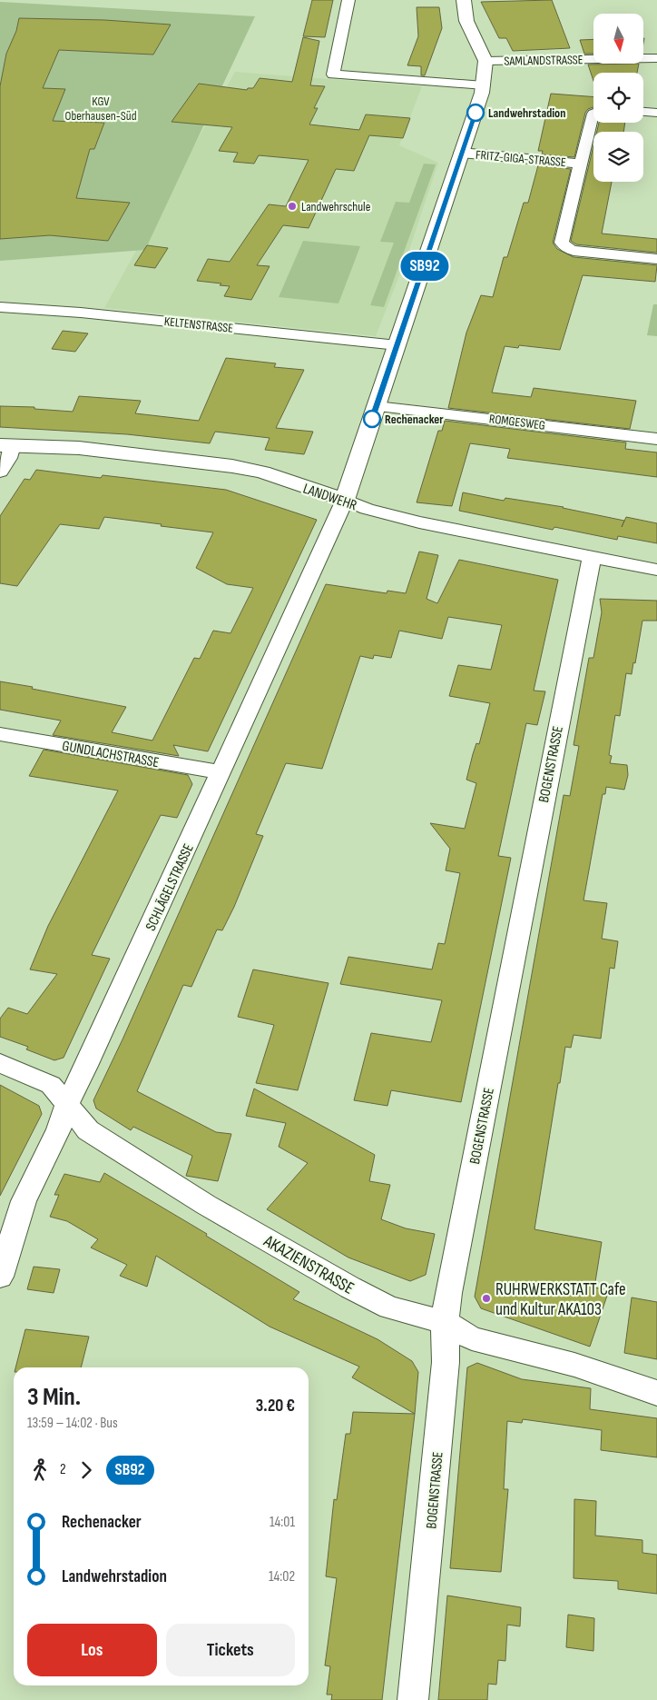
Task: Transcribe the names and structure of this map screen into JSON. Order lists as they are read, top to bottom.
{
  "streets": {
    "street": [
      "SAMLANDSTRASSE",
      "FRITZ-GIGA-STRASSE",
      "KELTENSTRASSE",
      "ROMGESWEG",
      "LANDWEHR",
      "GUNDLACHSTRASSE",
      "BOGENSTRASSE",
      "SCHLÄGELSTRASSE",
      "AKAZIENSTRASSE"
    ]
  },
  "crossings": [
    ["LANDWEHR", "BOGENSTRASSE"],
    ["LANDWEHR", "SCHLÄGELSTRASSE"],
    ["GUNDLACHSTRASSE", "SCHLÄGELSTRASSE"],
    ["BOGENSTRASSE", "AKAZIENSTRASSE"],
    ["SCHLÄGELSTRASSE", "AKAZIENSTRASSE"]
  ],
  "parks": ["KGV Oberhausen-Süd"],
  "places": [
    "Landwehrstadion",
    "Landwehrschule",
    "Rechenacker",
    "RUHRWERKSTATT Cafe und Kultur AKA103"
  ],
  "lines": ["bus line SB92"],
  "north": "bottom",
  "page": {
    "on_map": "SB92",
    "heading": ["3 Min.", "13:59 – 14:02 · Bus", "3.20 €"],
    "legs": ["2", "SB92"],
    "list": [
      {
        "name": "Rechenacker",
        "value": "14:01"
      },
      {
        "name": "Landwehrstadion",
        "value": "14:02"
      }
    ],
    "buttons": ["Los", "Tickets"]
  }
}
